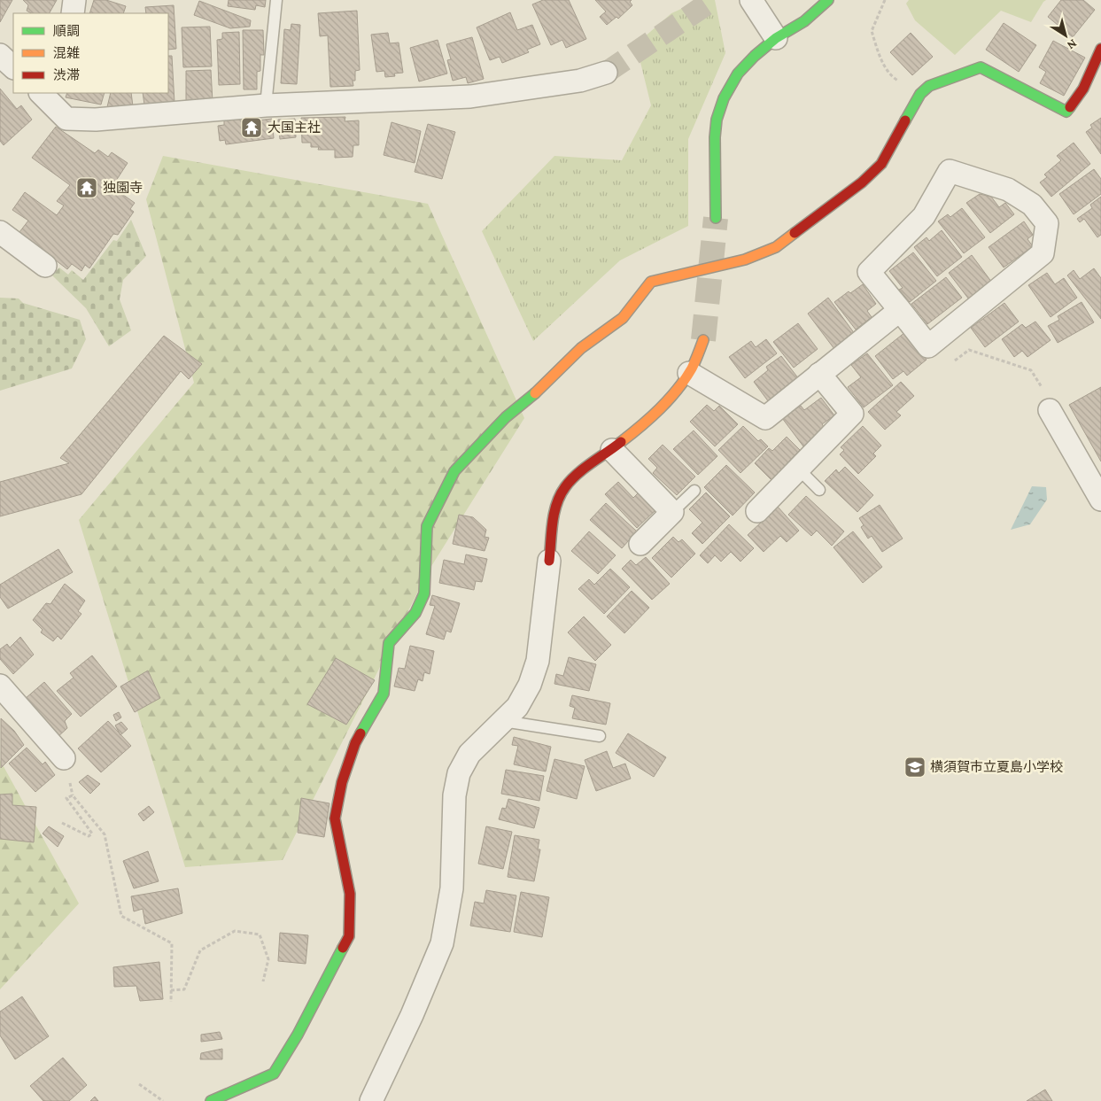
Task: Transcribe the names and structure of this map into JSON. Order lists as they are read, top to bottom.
{
  "places": {
    "temple": ["大国主社", "独園寺"],
    "school or university": ["横須賀市立夏島小学校"]
  },
  "legend": ["順調", "混雑", "渋滞"],
  "north": "bottom right"
}
